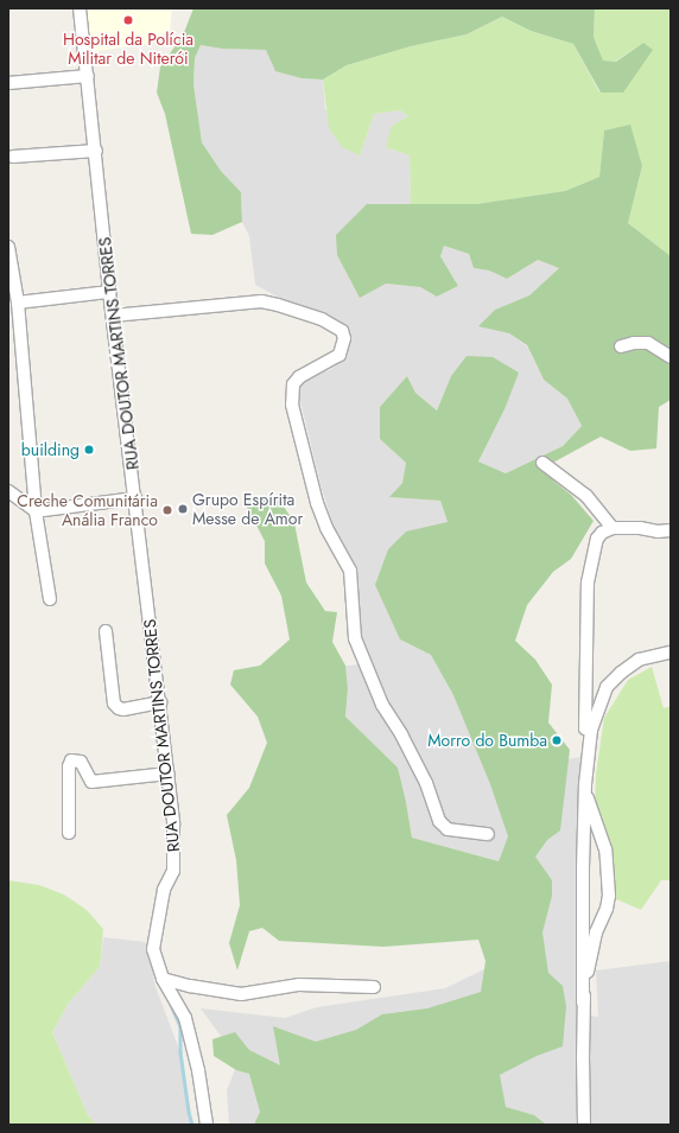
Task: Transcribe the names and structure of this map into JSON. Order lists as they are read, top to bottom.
{
  "streets": {
    "street": ["RUA DOUTOR MARTINS TORRES"]
  },
  "places": [
    "Hospital da Polícia Militar de Niterói",
    "building",
    "Grupo Espírita Messe de Amor",
    "Creche Comunitária Anália Franco",
    "Morro do Bumba"
  ]
}
